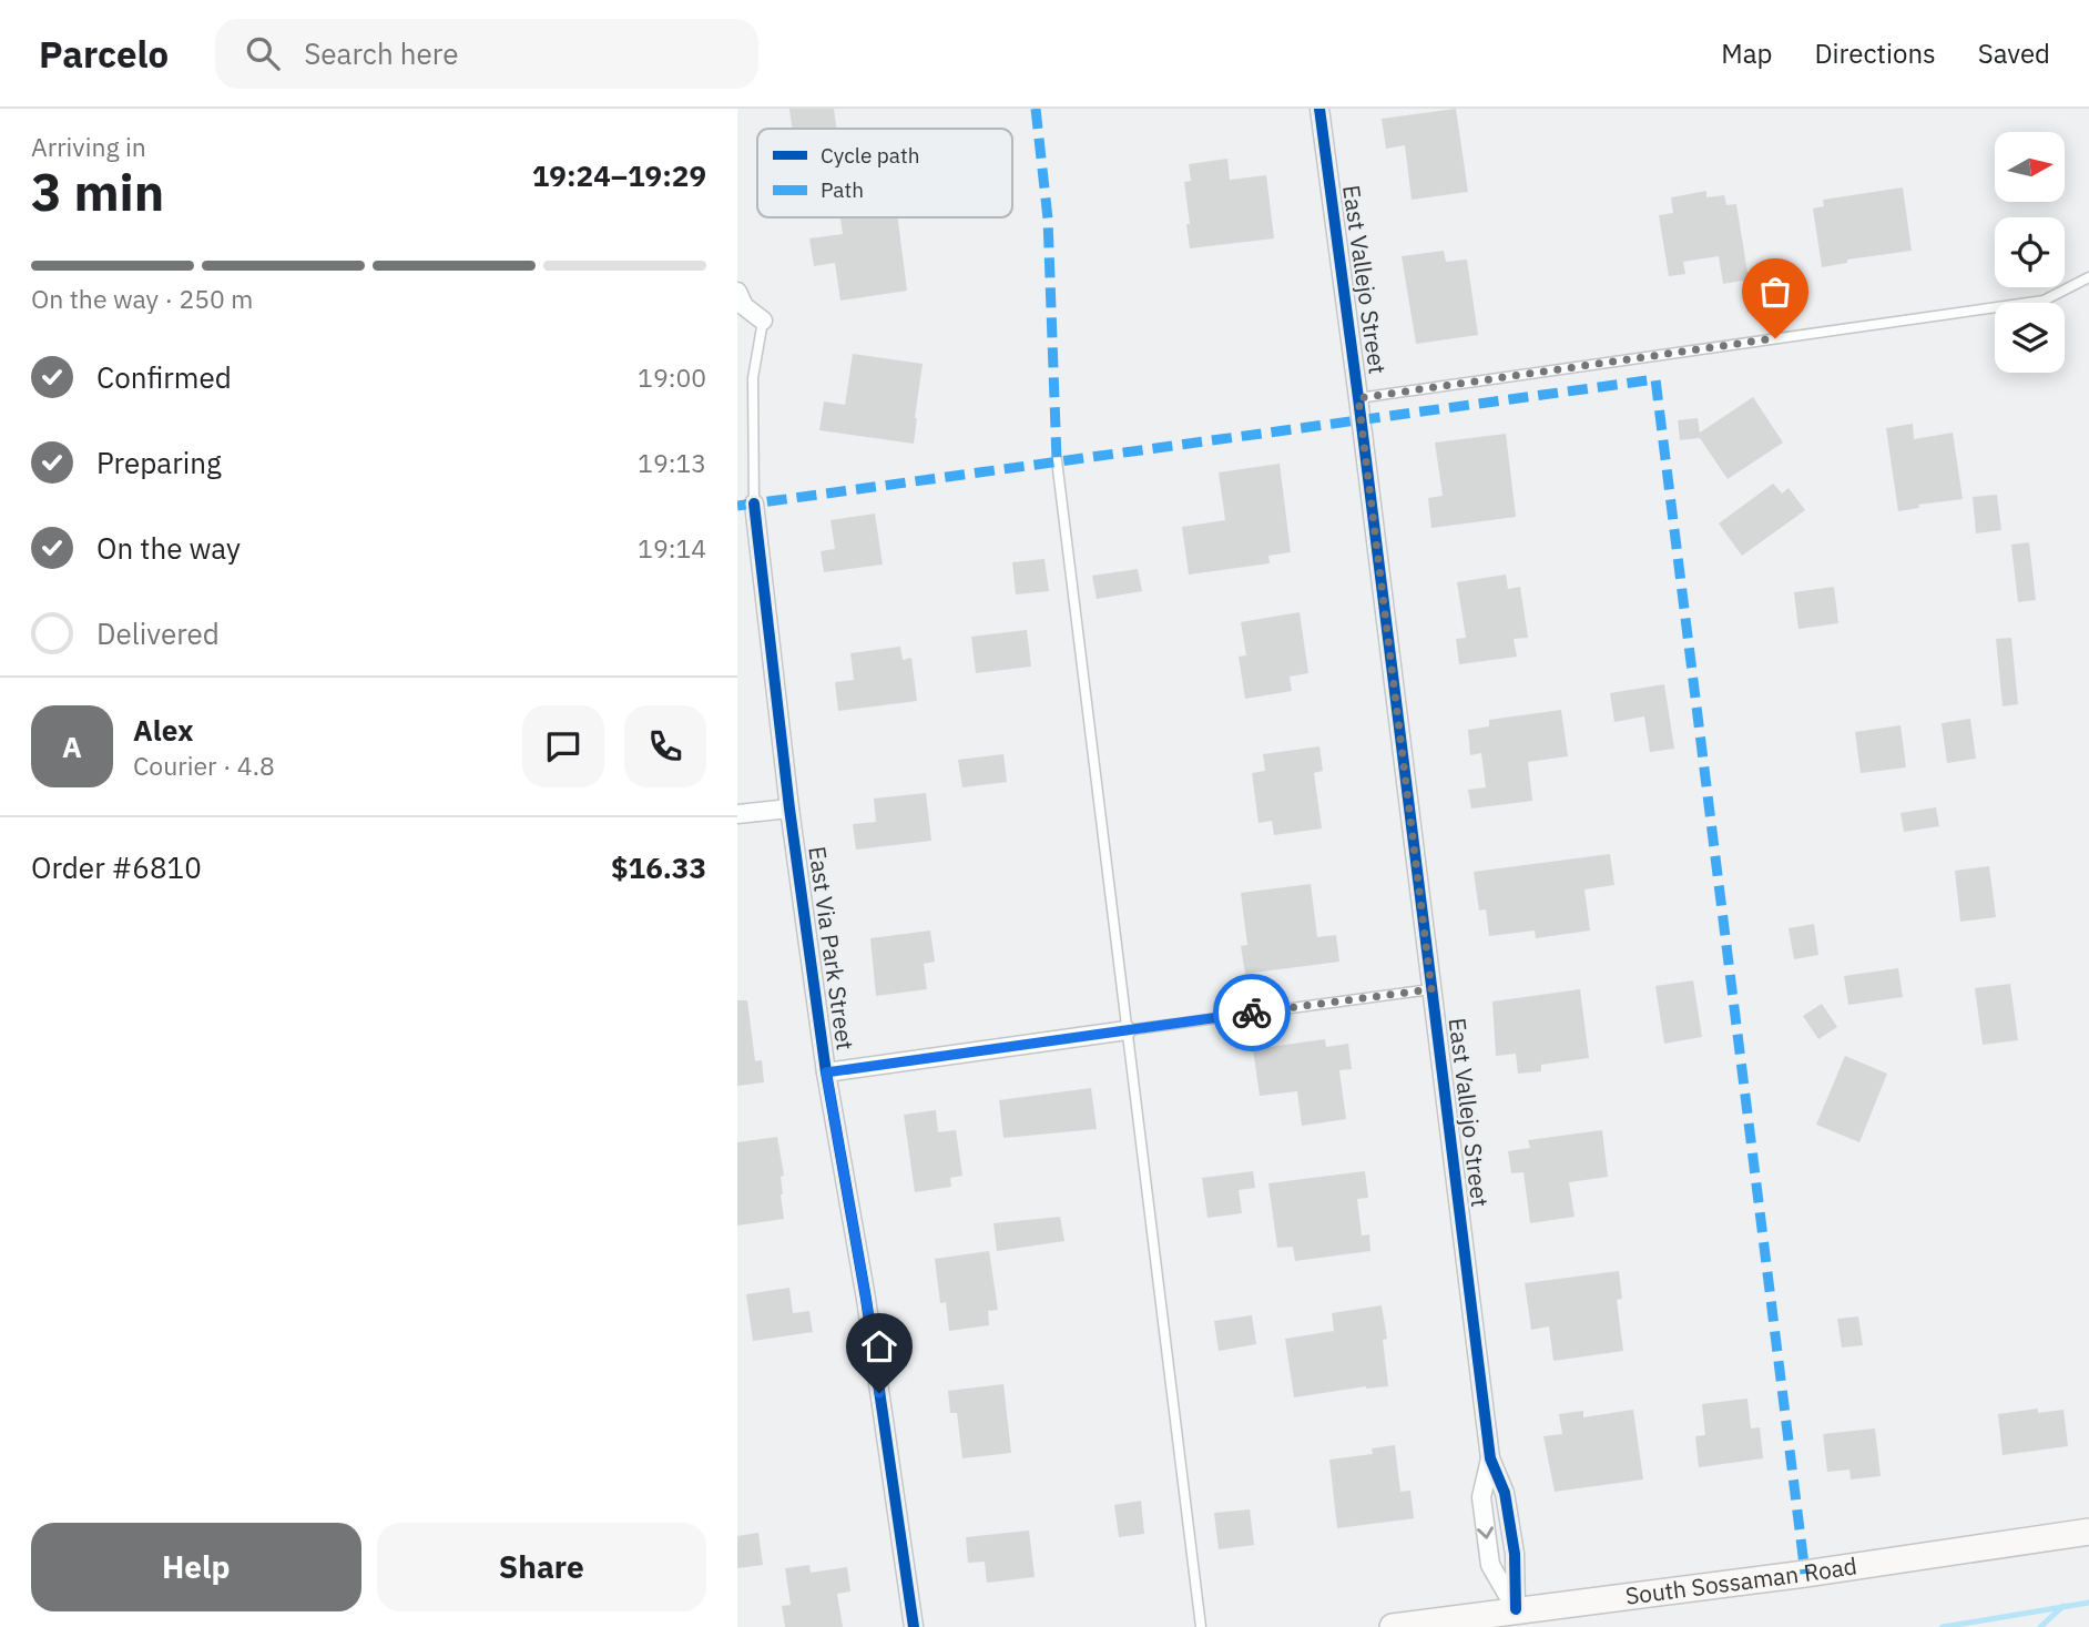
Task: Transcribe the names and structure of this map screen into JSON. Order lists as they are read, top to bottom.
{
  "streets": {
    "main road": ["South Sossaman Road"],
    "street": ["East Vallejo Street", "East Via Park Street"]
  },
  "crossings": [
    ["East Vallejo Street", "South Sossaman Road"]
  ],
  "legend": ["Cycle path", "Path"],
  "north": "right",
  "page": {
    "header": "Parcelo",
    "search": "Search here",
    "nav": ["Map", "Directions", "Saved"],
    "heading": ["3 min", "Arriving in", "19:24–19:29"],
    "panel": [
      "Alex",
      "Courier · 4.8",
      "Order #6810",
      "$16.33"
    ],
    "bar": "On the way · 250 m",
    "list": [
      ["Confirmed", "19:00"],
      ["Preparing", "19:13"],
      ["On the way", "19:14"],
      "Delivered"
    ],
    "round": "A",
    "buttons": ["Help", "Share"]
  }
}
